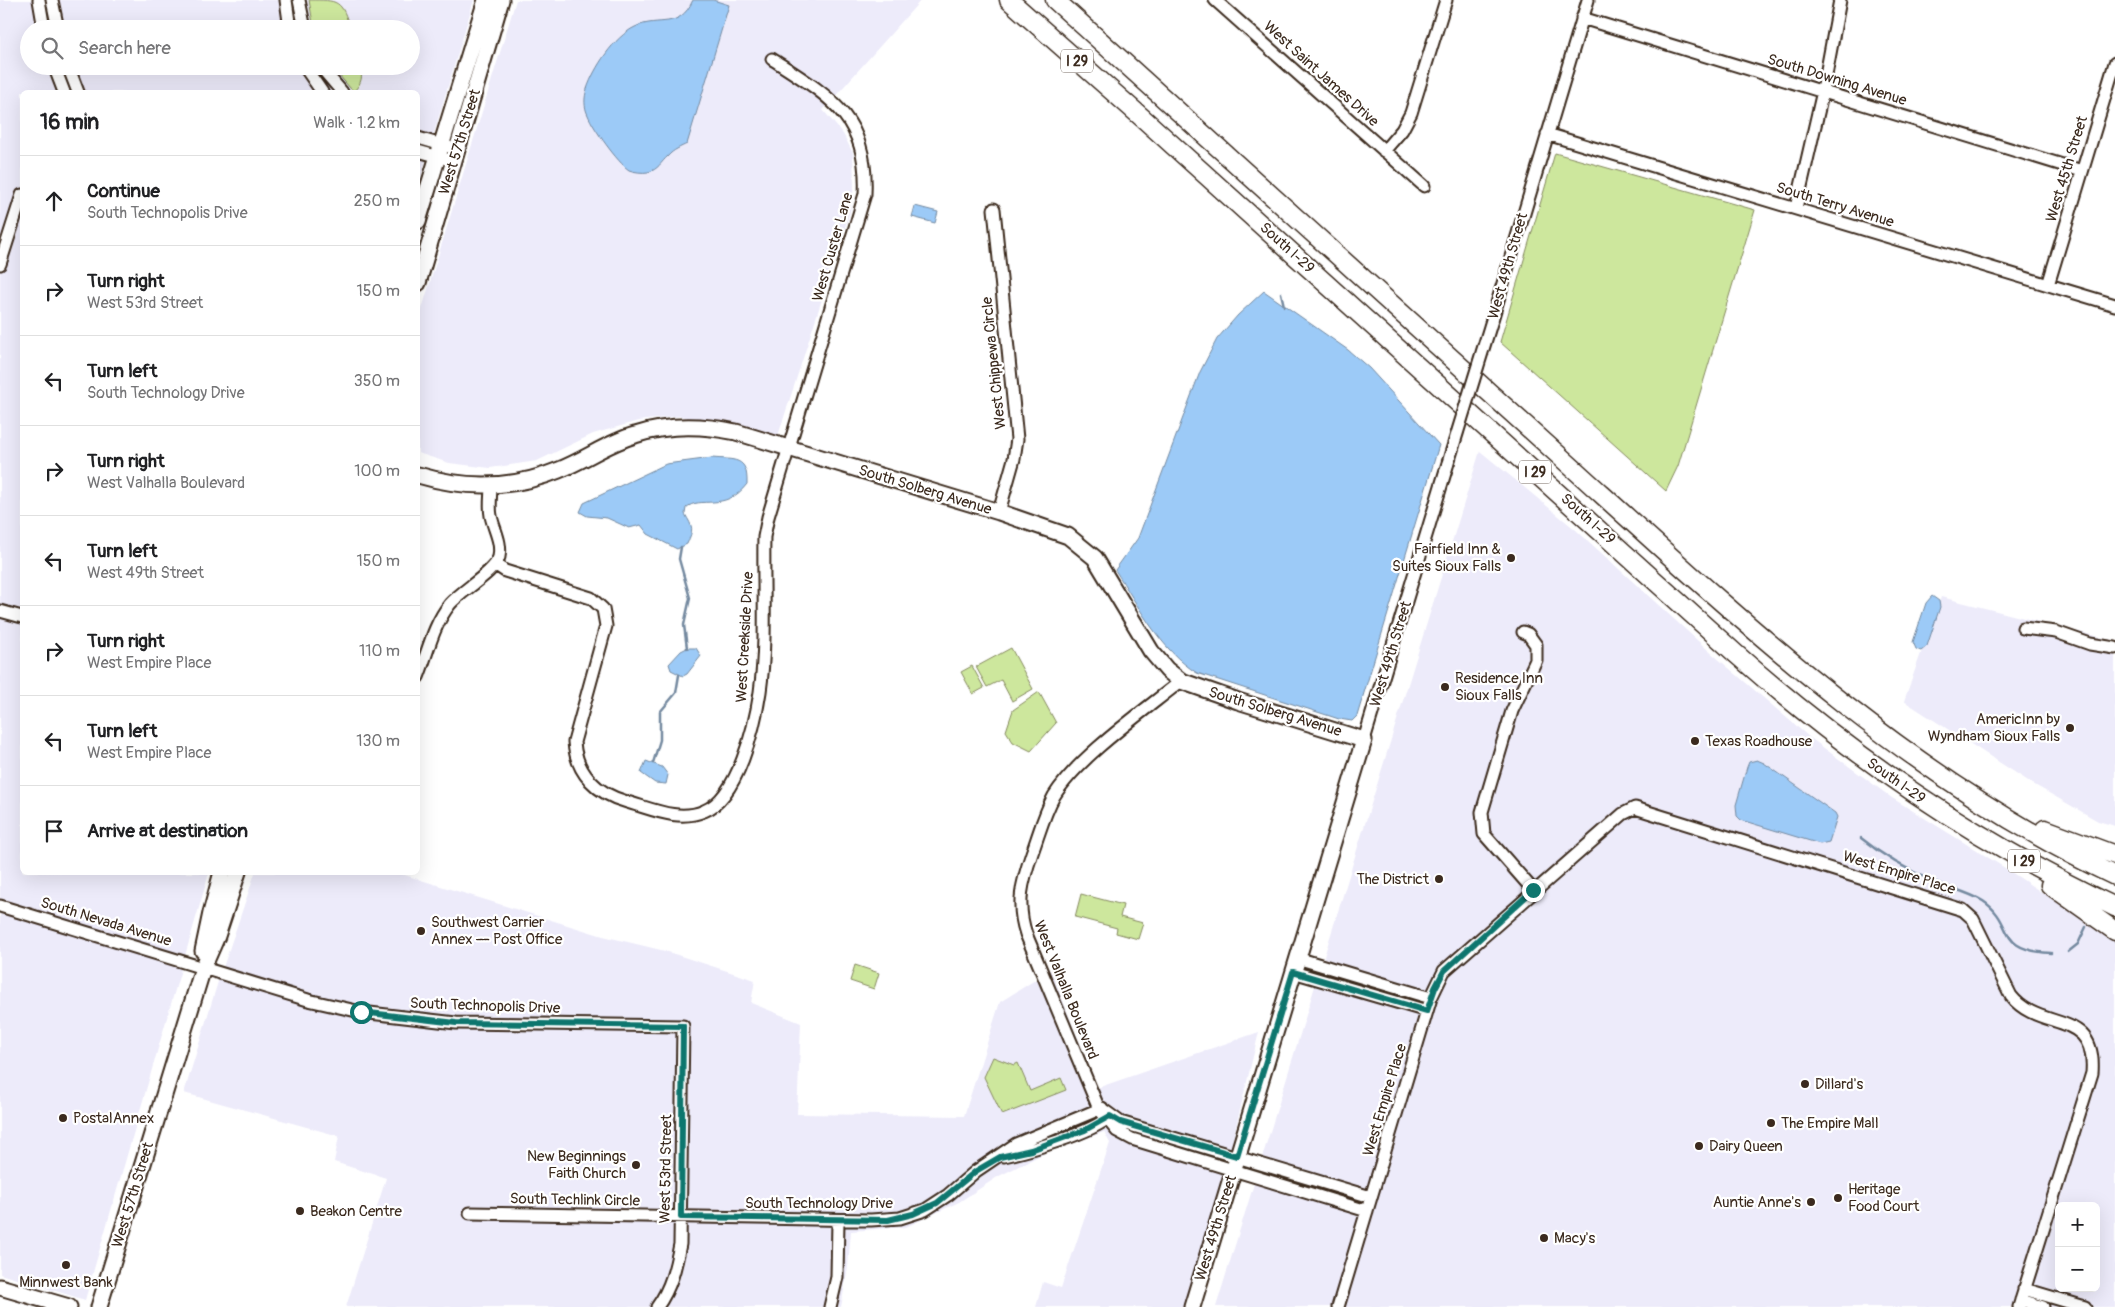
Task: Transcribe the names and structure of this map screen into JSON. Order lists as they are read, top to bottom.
{
  "streets": {
    "highway": ["I 29", "South I-29"],
    "main road": ["West 57th Street", "West 49th Street", "South Solberg Avenue"],
    "street": [
      "West Saint James Drive",
      "South Downing Avenue",
      "West 45th Street",
      "South Terry Avenue",
      "West Custer Lane",
      "West Chippewa Circle",
      "West Creekside Drive",
      "West Empire Place",
      "South Nevada Avenue",
      "West Valhalla Boulevard",
      "South Technopolis Drive",
      "West 53rd Street",
      "South Techlink Circle",
      "South Technology Drive"
    ]
  },
  "crossings": [
    ["South Downing Avenue", "West 45th Street"],
    ["South Downing Avenue", "West 49th Street"],
    ["West 57th Street", "South Nevada Avenue"],
    ["West 57th Street", "South Technopolis Drive"],
    ["West 45th Street", "South Terry Avenue"],
    ["South Terry Avenue", "West 49th Street"],
    ["West Custer Lane", "South Solberg Avenue"],
    ["West Custer Lane", "West Creekside Drive"],
    ["West 49th Street", "South Solberg Avenue"],
    ["West 49th Street", "West Valhalla Boulevard"],
    ["West Chippewa Circle", "South Solberg Avenue"],
    ["South Solberg Avenue", "West Creekside Drive"],
    ["South Solberg Avenue", "West Valhalla Boulevard"],
    ["South Nevada Avenue", "South Technopolis Drive"],
    ["West Valhalla Boulevard", "South Technology Drive"],
    ["South Technopolis Drive", "West 53rd Street"],
    ["West 53rd Street", "South Techlink Circle"],
    ["West 53rd Street", "South Technology Drive"],
    ["South Techlink Circle", "South Technology Drive"]
  ],
  "places": [
    "Fairfield Inn & Suites Sioux Falls",
    "Residence Inn Sioux Falls",
    "AmericInn by Wyndham Sioux Falls",
    "Texas Roadhouse",
    "The District",
    "Southwest Carrier Annex — Post Office",
    "Dillard's",
    "PostalAnnex",
    "The Empire Mall",
    "Dairy Queen",
    "New Beginnings Faith Church",
    "Heritage Food Court",
    "Auntie Anne's",
    "Beakon Centre",
    "Macy's",
    "Minnwest Bank"
  ],
  "page": {
    "search": "Search here",
    "heading": ["16 min", "Walk · 1.2 km"],
    "list": [
      ["Continue", "South Technopolis Drive", "250 m"],
      ["Turn right", "West 53rd Street", "150 m"],
      ["Turn left", "South Technology Drive", "350 m"],
      ["Turn right", "West Valhalla Boulevard", "100 m"],
      ["Turn left", "West 49th Street", "150 m"],
      ["Turn right", "West Empire Place", "110 m"],
      ["Turn left", "West Empire Place", "130 m"],
      "Arrive at destination"
    ],
    "map_buttons": ["+", "−"]
  }
}
